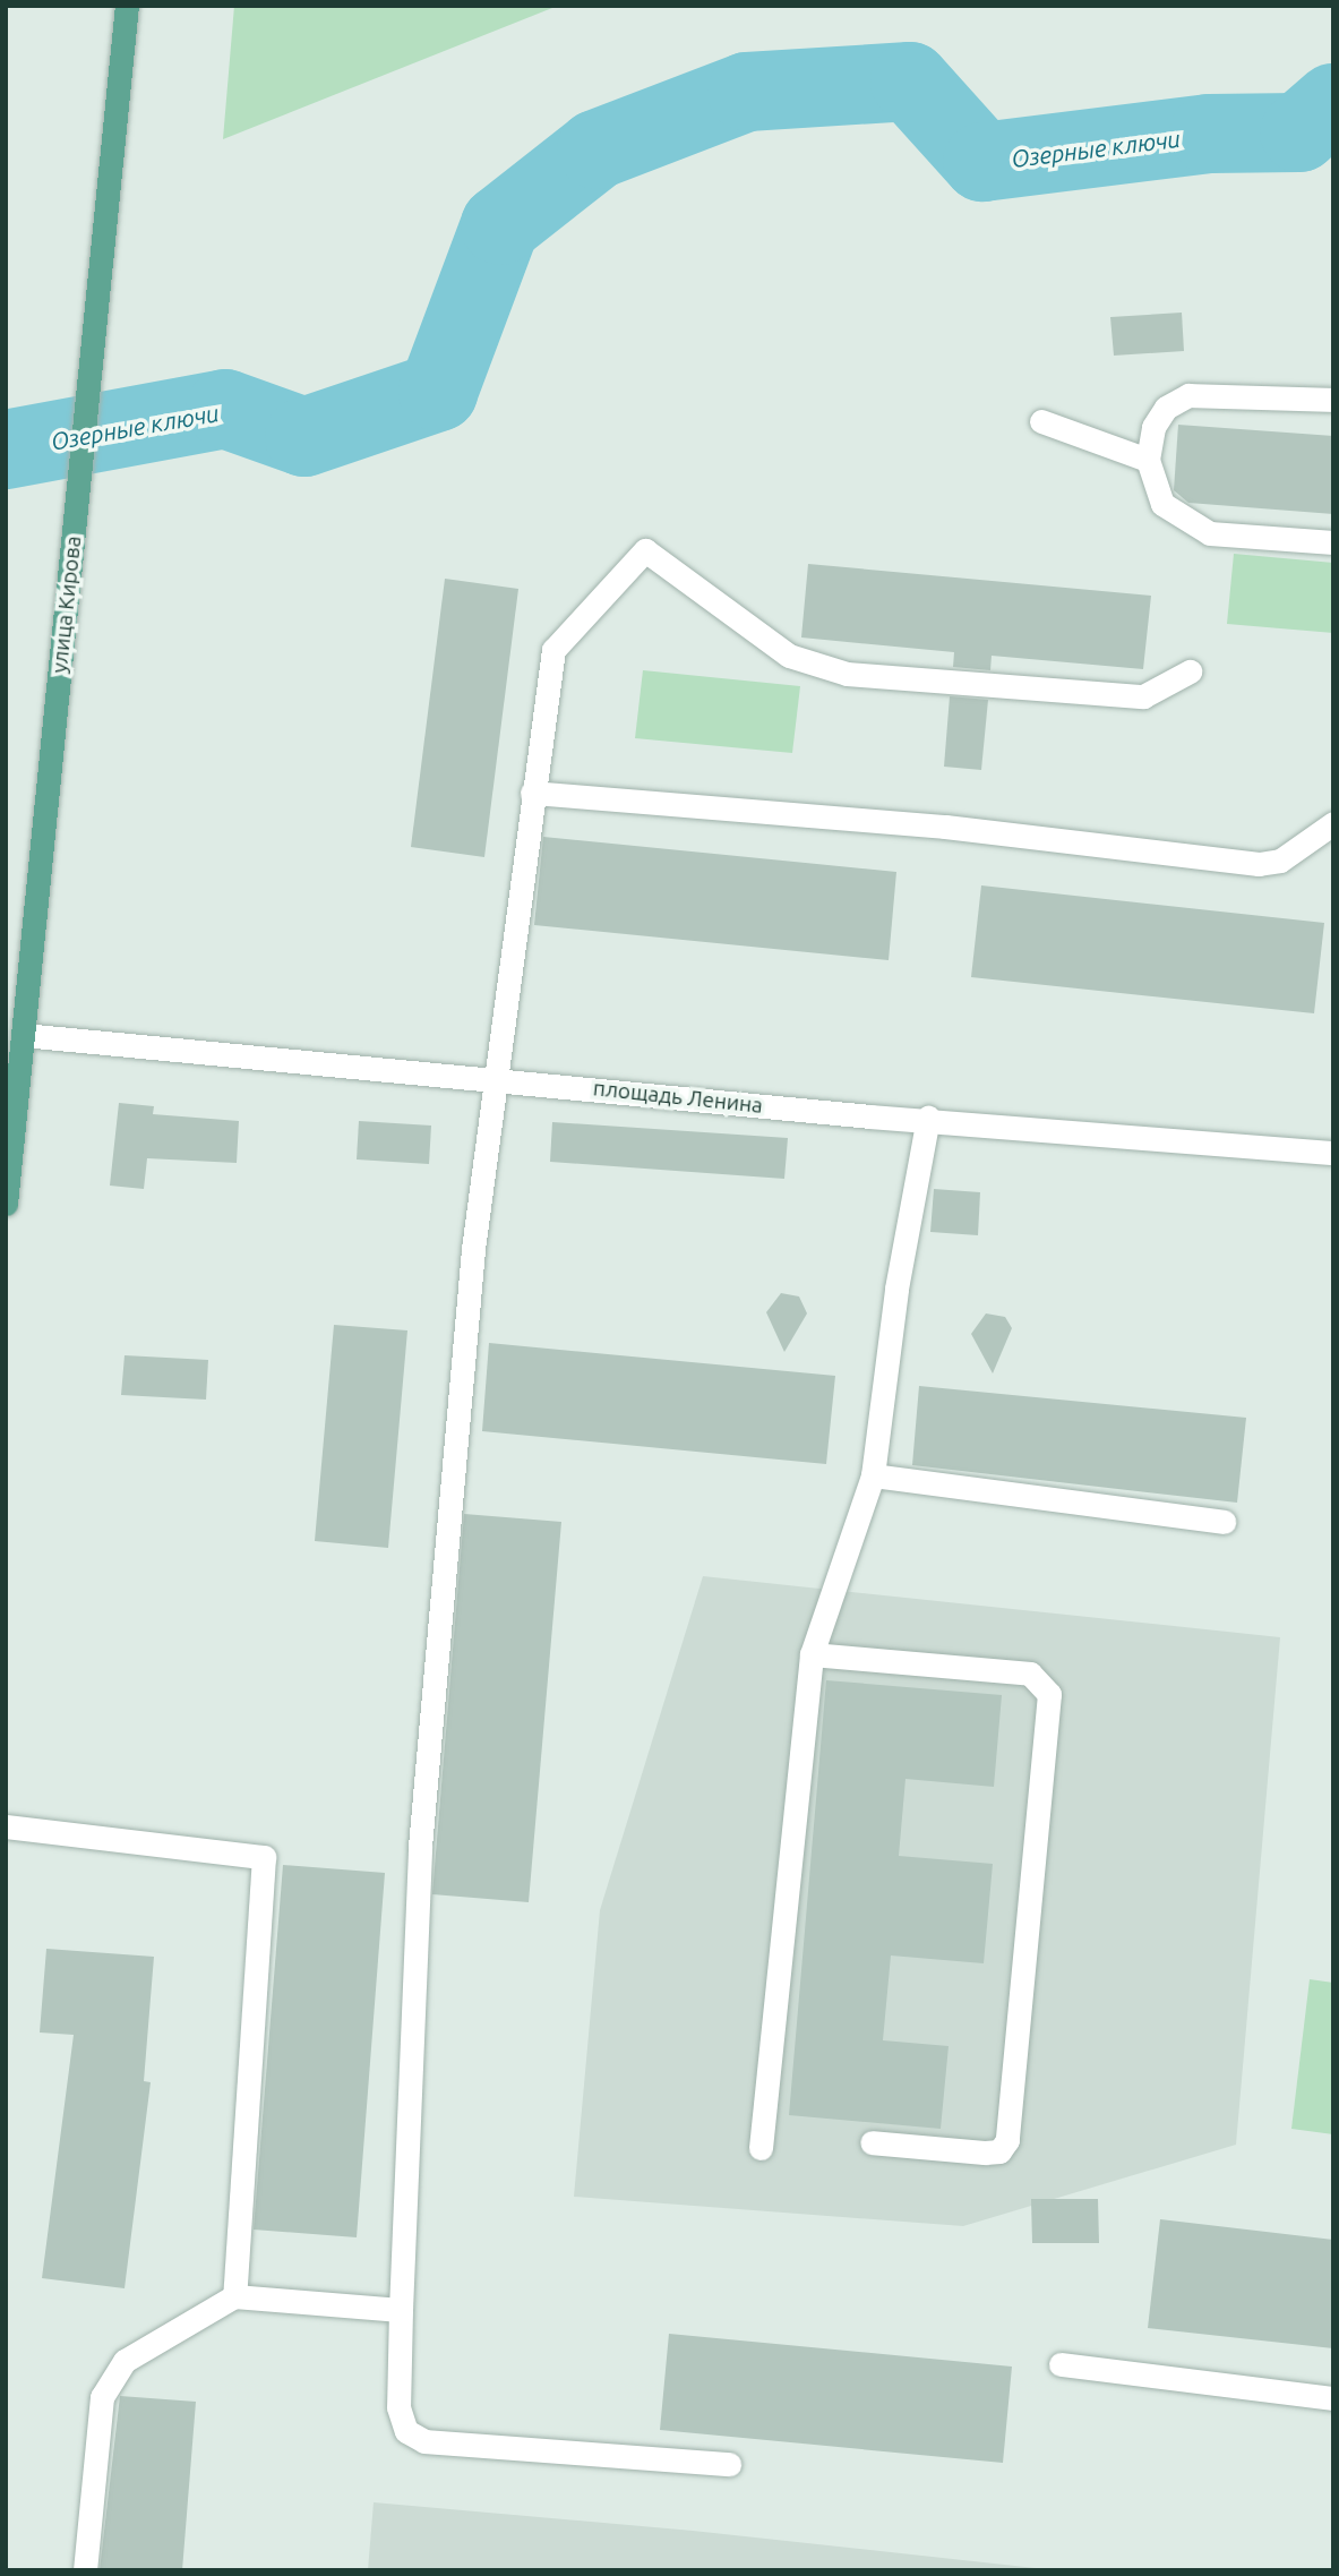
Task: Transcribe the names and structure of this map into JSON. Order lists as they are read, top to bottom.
{
  "streets": {
    "main road": ["улица Кирова"],
    "street": ["площадь Ленина"]
  },
  "crossings": [
    ["улица Кирова", "площадь Ленина"]
  ],
  "water": ["Озерные ключи"]
}
